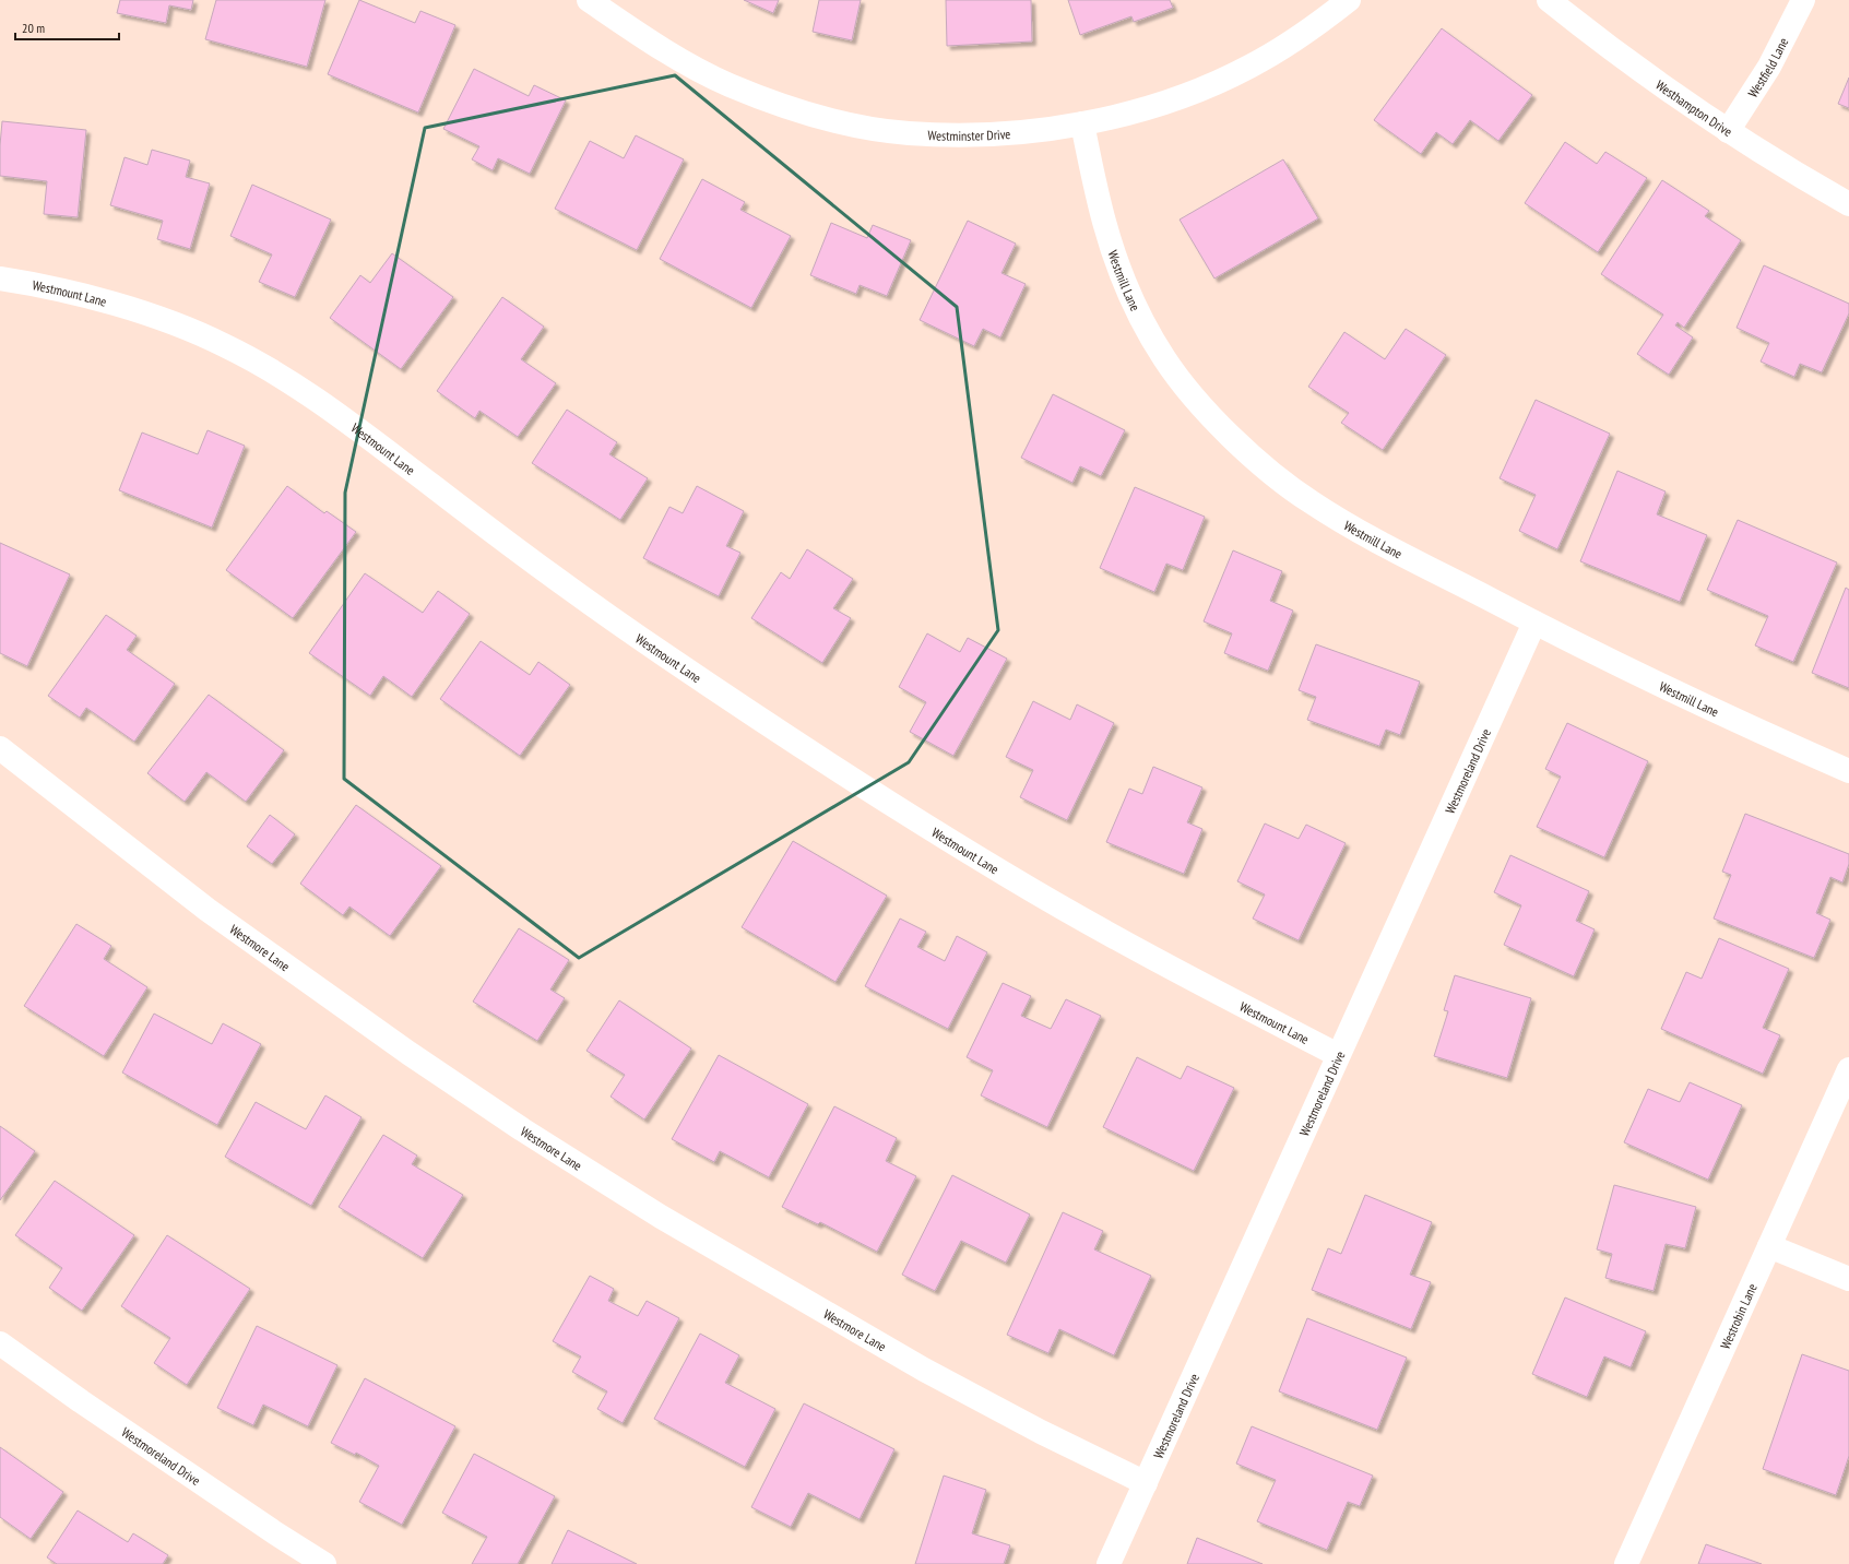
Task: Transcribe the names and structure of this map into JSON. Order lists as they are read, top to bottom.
{
  "streets": {
    "street": [
      "Westfield Lane",
      "Westhampton Drive",
      "Westminster Drive",
      "Westmill Lane",
      "Westmount Lane",
      "Westmoreland Drive",
      "Westmore Lane",
      "Westrobin Lane"
    ]
  },
  "crossings": [
    ["Westfield Lane", "Westhampton Drive"],
    ["Westminster Drive", "Westmill Lane"],
    ["Westmill Lane", "Westmoreland Drive"],
    ["Westmount Lane", "Westmoreland Drive"],
    ["Westmoreland Drive", "Westmore Lane"]
  ],
  "scale_bar": "20 m"
}
